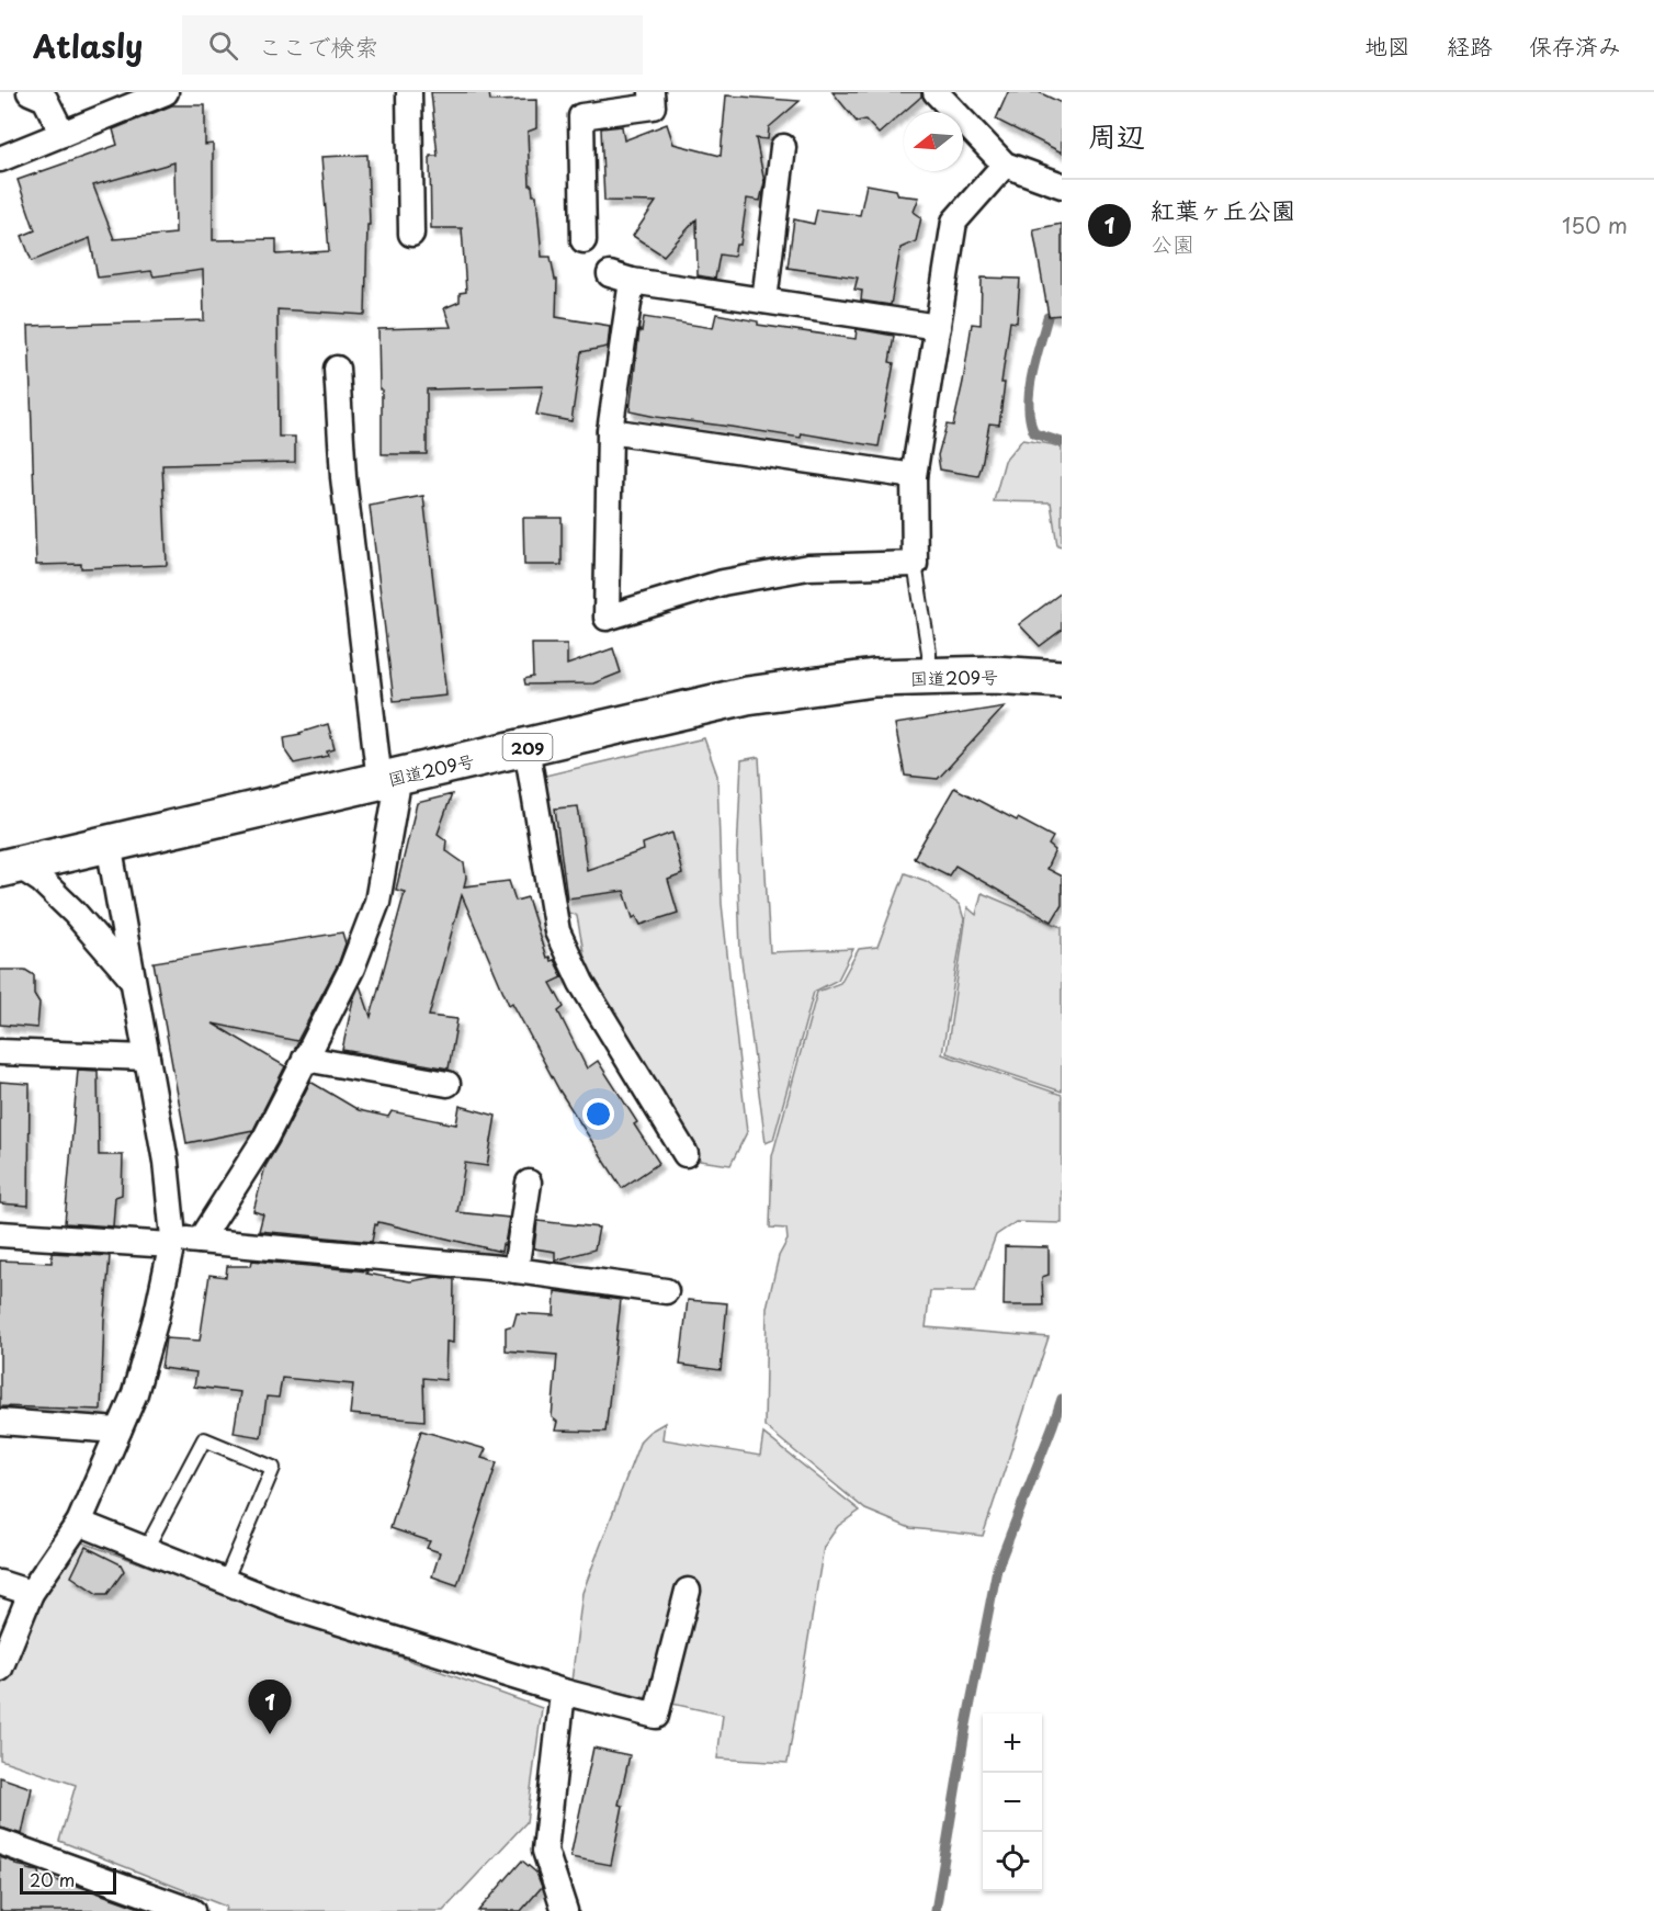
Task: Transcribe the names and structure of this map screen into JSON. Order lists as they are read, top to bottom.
{
  "streets": {
    "highway": ["国道209号", "209"]
  },
  "scale_bar": "20 m",
  "north": "left",
  "page": {
    "header": "Atlasly",
    "search": "ここで検索",
    "nav": ["地図", "経路", "保存済み"],
    "heading": "周辺",
    "list": [
      {
        "mark": "1",
        "name": "紅葉ヶ丘公園",
        "note": "公園",
        "value": "150 m"
      }
    ],
    "pins": "1",
    "map_buttons": ["+", "−"],
    "scale": "20 m"
  }
}
